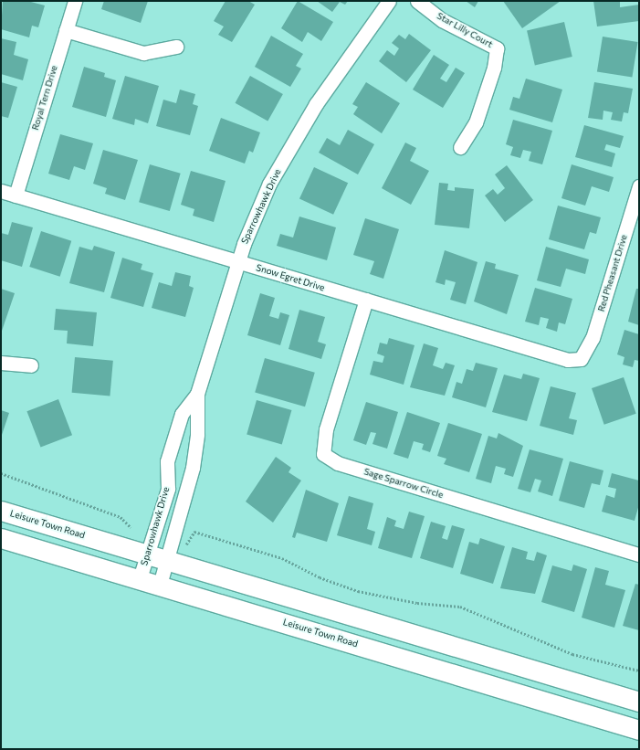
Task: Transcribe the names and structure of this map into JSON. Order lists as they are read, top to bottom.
{
  "streets": {
    "main road": ["Leisure Town Road"],
    "street": [
      "Star Lilly Court",
      "Royal Tern Drive",
      "Sparrowhawk Drive",
      "Red Pheasant Drive",
      "Snow Egret Drive",
      "Sage Sparrow Circle"
    ]
  },
  "crossings": [
    ["Royal Tern Drive", "Snow Egret Drive"],
    ["Sparrowhawk Drive", "Snow Egret Drive"],
    ["Sparrowhawk Drive", "Leisure Town Road"],
    ["Red Pheasant Drive", "Snow Egret Drive"],
    ["Snow Egret Drive", "Sage Sparrow Circle"]
  ]
}
